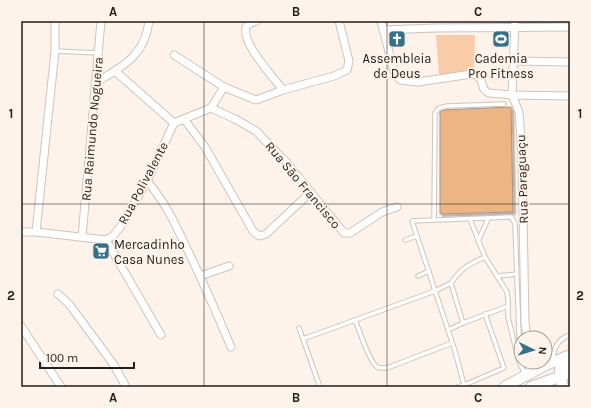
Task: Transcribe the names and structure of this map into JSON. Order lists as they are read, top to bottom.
{
  "streets": {
    "street": [
      "Rua Raimundo Nogueira",
      "Rua Paraguaçu",
      "Rua Polivalente",
      "Rua São Francisco"
    ]
  },
  "places": {
    "church": ["Assembleia de Deus"],
    "sports": ["Cademia Pro Fitness"],
    "supermarket": ["Mercadinho Casa Nunes"]
  },
  "scale_bar": "100 m",
  "north": "right",
  "grid": {
    "columns": ["A", "B", "C"],
    "rows": ["1", "2"]
  }
}
